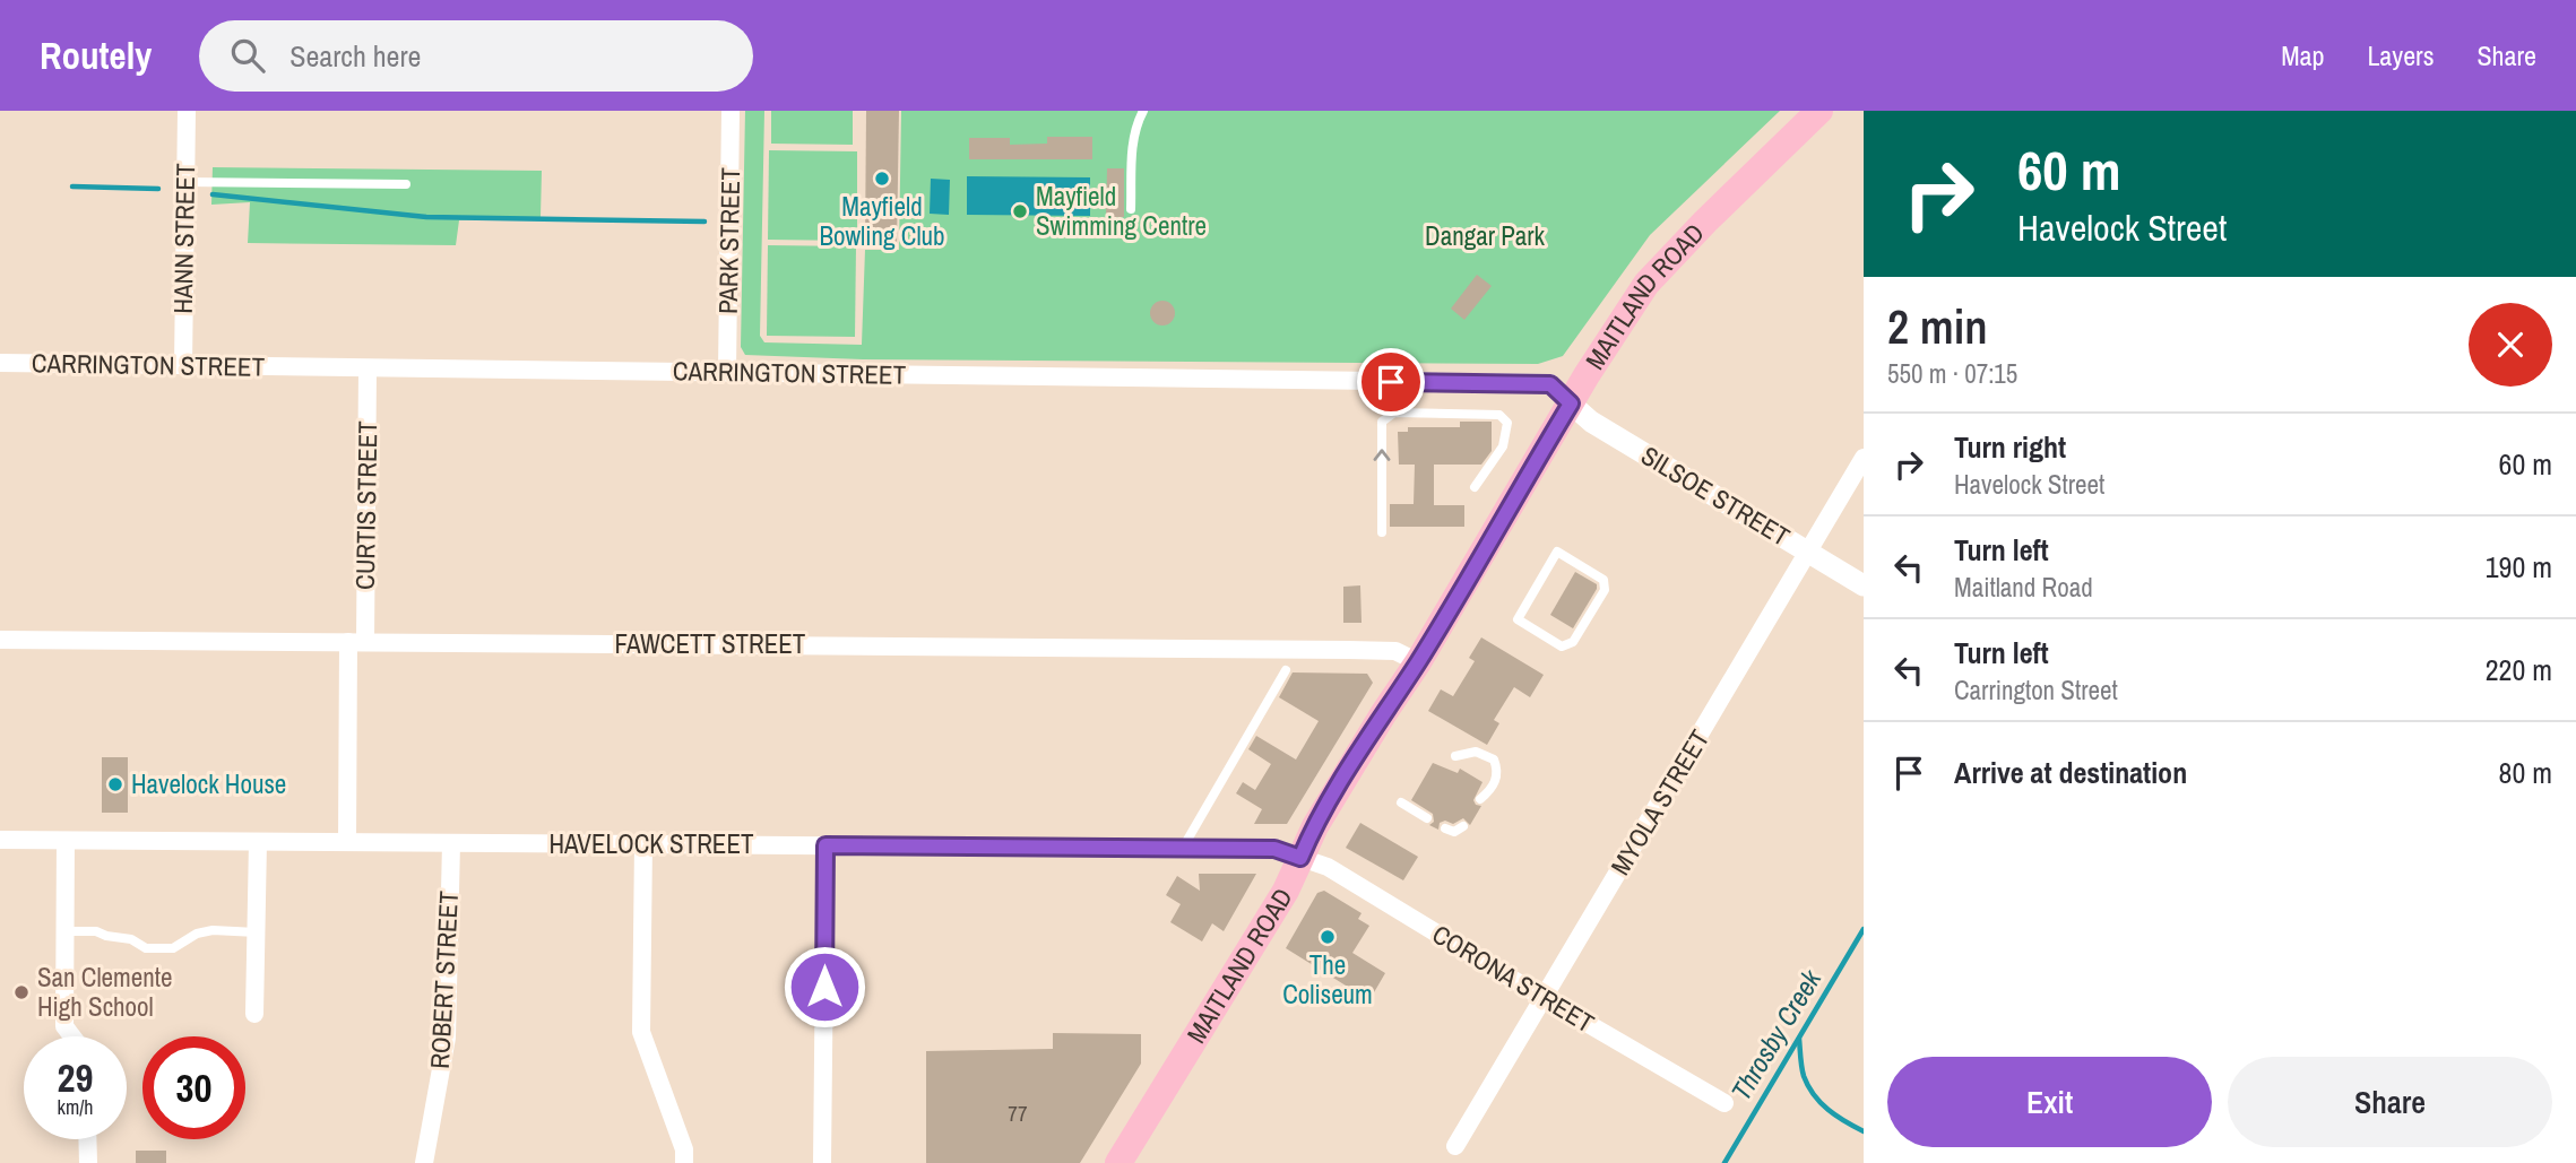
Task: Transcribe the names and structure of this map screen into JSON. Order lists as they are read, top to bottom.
{
  "streets": {
    "main road": ["MAITLAND ROAD"],
    "street": [
      "HANN STREET",
      "PARK STREET",
      "CARRINGTON STREET",
      "SILSOE STREET",
      "CURTIS STREET",
      "FAWCETT STREET",
      "MYOLA STREET",
      "HAVELOCK STREET",
      "CORONA STREET",
      "ROBERT STREET"
    ]
  },
  "crossings": [
    ["HANN STREET", "CARRINGTON STREET"],
    ["PARK STREET", "CARRINGTON STREET"],
    ["MAITLAND ROAD", "CARRINGTON STREET"],
    ["MAITLAND ROAD", "SILSOE STREET"],
    ["MAITLAND ROAD", "FAWCETT STREET"],
    ["MAITLAND ROAD", "HAVELOCK STREET"],
    ["MAITLAND ROAD", "CORONA STREET"],
    ["CARRINGTON STREET", "SILSOE STREET"],
    ["CARRINGTON STREET", "CURTIS STREET"],
    ["SILSOE STREET", "MYOLA STREET"],
    ["CURTIS STREET", "FAWCETT STREET"],
    ["CURTIS STREET", "HAVELOCK STREET"],
    ["MYOLA STREET", "CORONA STREET"],
    ["HAVELOCK STREET", "CORONA STREET"],
    ["HAVELOCK STREET", "ROBERT STREET"]
  ],
  "water": ["Throsby Creek"],
  "parks": ["Dangar Park"],
  "places": [
    "Mayfield Bowling Club",
    "Mayfield Swimming Centre",
    "Havelock House",
    "The Coliseum",
    "San Clemente High School"
  ],
  "house_numbers": ["77"],
  "page": {
    "header": "Routely",
    "search": "Search here",
    "nav": ["Map", "Layers", "Share"],
    "turn": ["60 m", "Havelock Street"],
    "heading": ["2 min", "550 m · 07:15"],
    "list": [
      {
        "name": "Turn right",
        "note": "Havelock Street",
        "value": "60 m"
      },
      {
        "name": "Turn left",
        "note": "Maitland Road",
        "value": "190 m"
      },
      {
        "name": "Turn left",
        "note": "Carrington Street",
        "value": "220 m"
      },
      {
        "name": "Arrive at destination",
        "value": "80 m"
      }
    ],
    "speed": "29 km/h",
    "limit": "30",
    "buttons": ["Exit", "Share"]
  }
}
